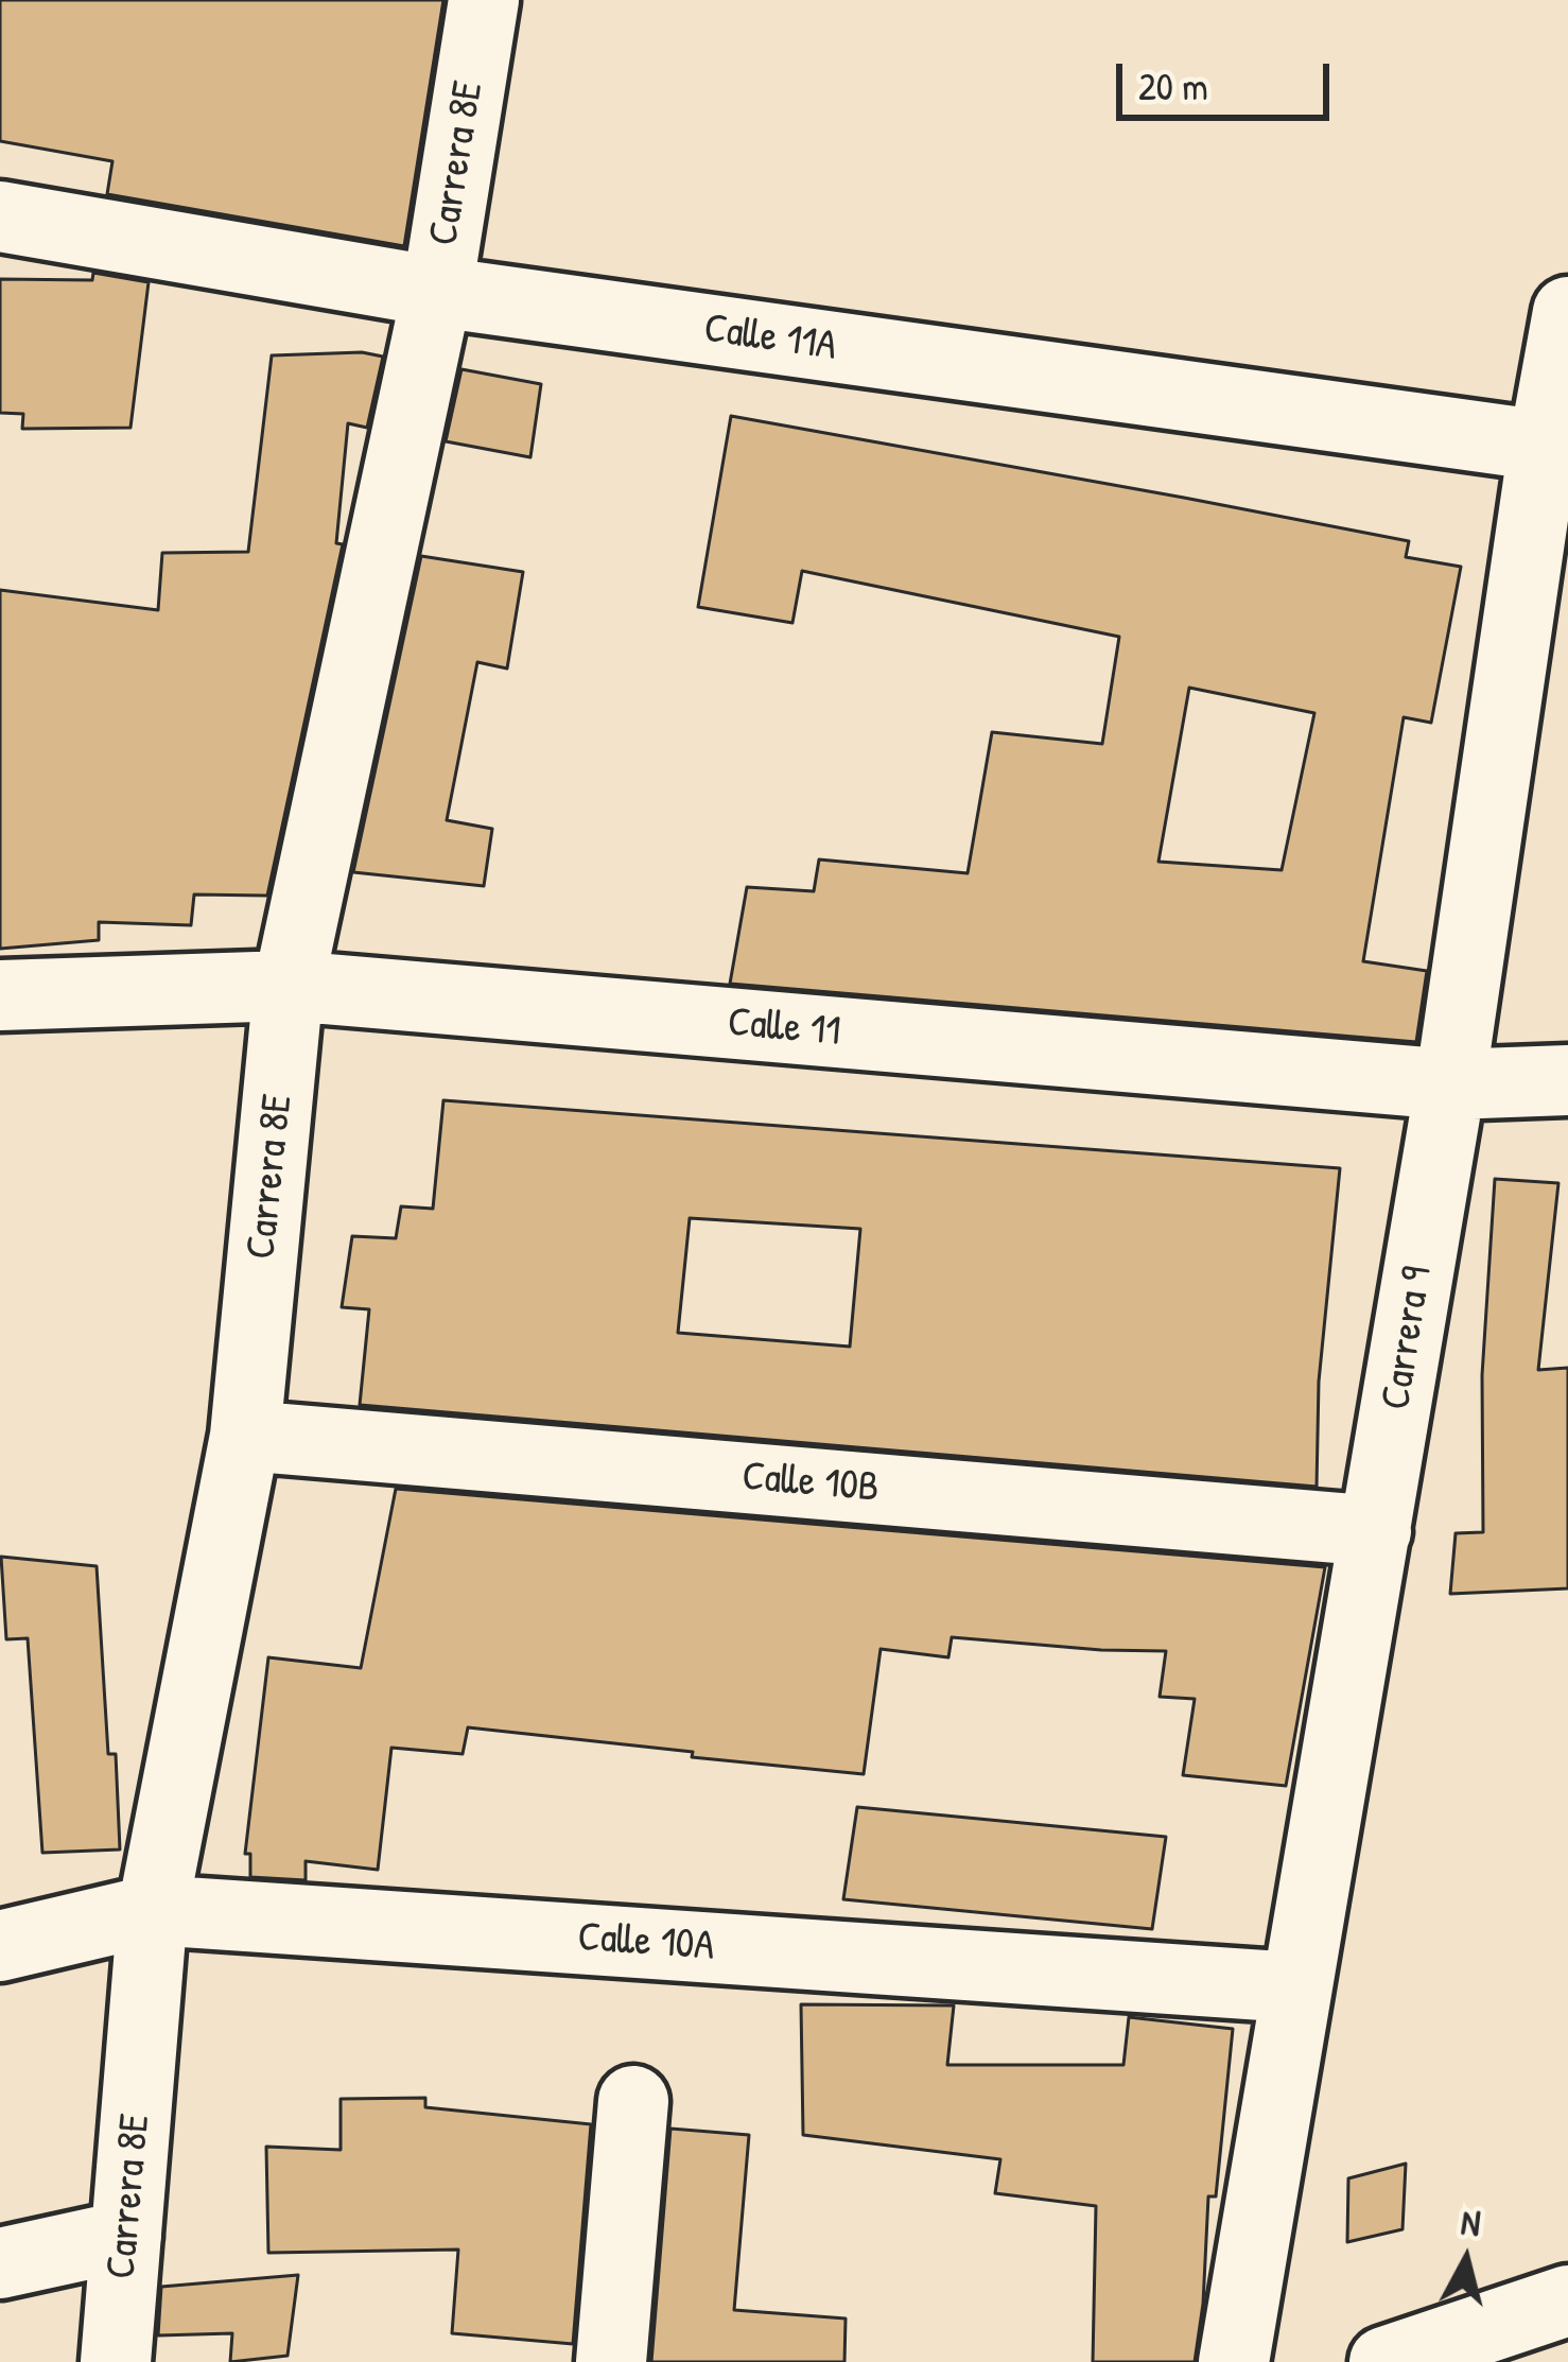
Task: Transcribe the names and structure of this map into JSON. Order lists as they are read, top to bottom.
{
  "streets": {
    "street": [
      "Carrera 8E",
      "Calle 11A",
      "Calle 11",
      "Carrera 9",
      "Calle 10B",
      "Calle 10A"
    ]
  },
  "crossings": [
    ["Carrera 8E", "Calle 11A"],
    ["Carrera 8E", "Calle 11"],
    ["Carrera 8E", "Calle 10B"],
    ["Carrera 8E", "Calle 10A"],
    ["Calle 11A", "Carrera 9"],
    ["Calle 11", "Carrera 9"],
    ["Carrera 9", "Calle 10B"],
    ["Carrera 9", "Calle 10A"]
  ],
  "scale_bar": "20 m",
  "north": "top"
}
